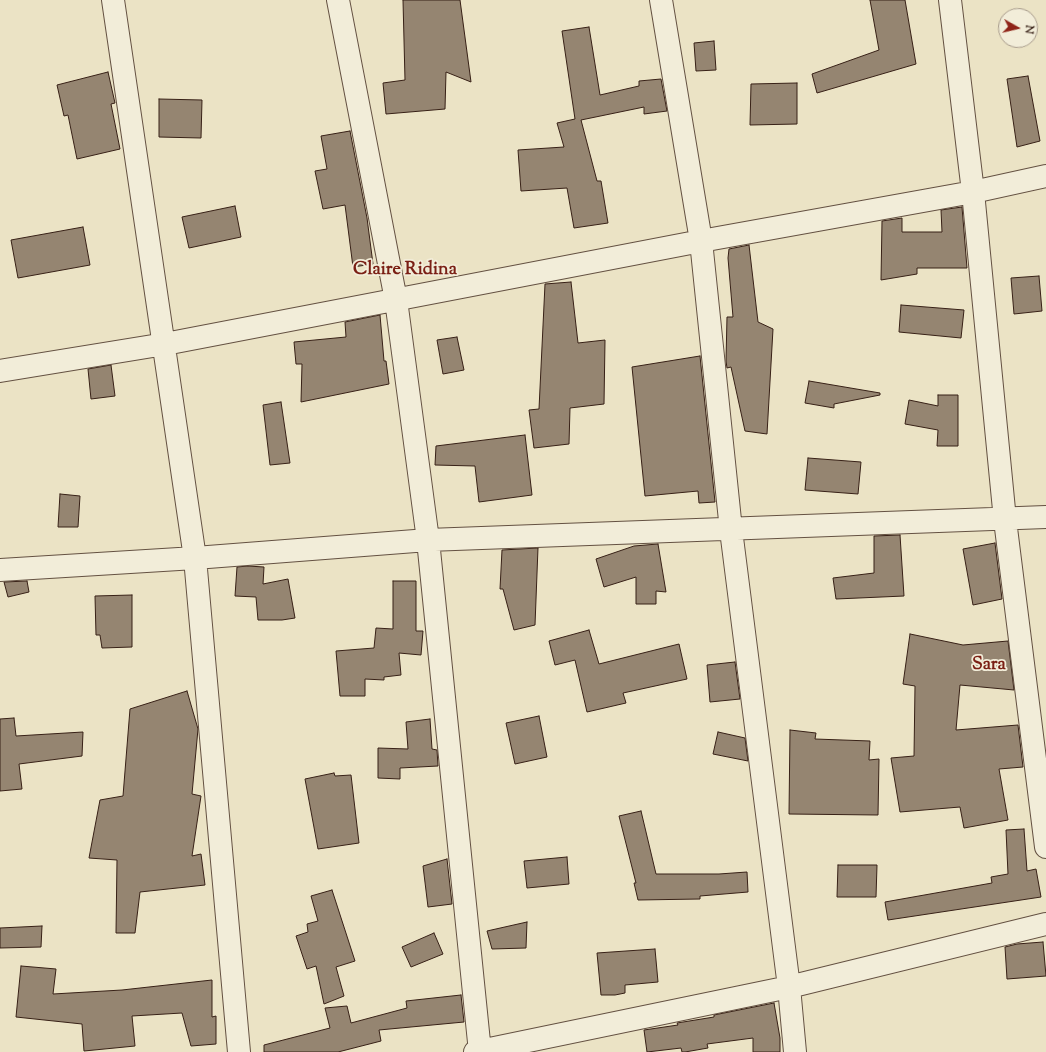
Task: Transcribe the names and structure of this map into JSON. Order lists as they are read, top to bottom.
{
  "districts": ["Claire Ridina", "Sara"],
  "north": "right"
}
